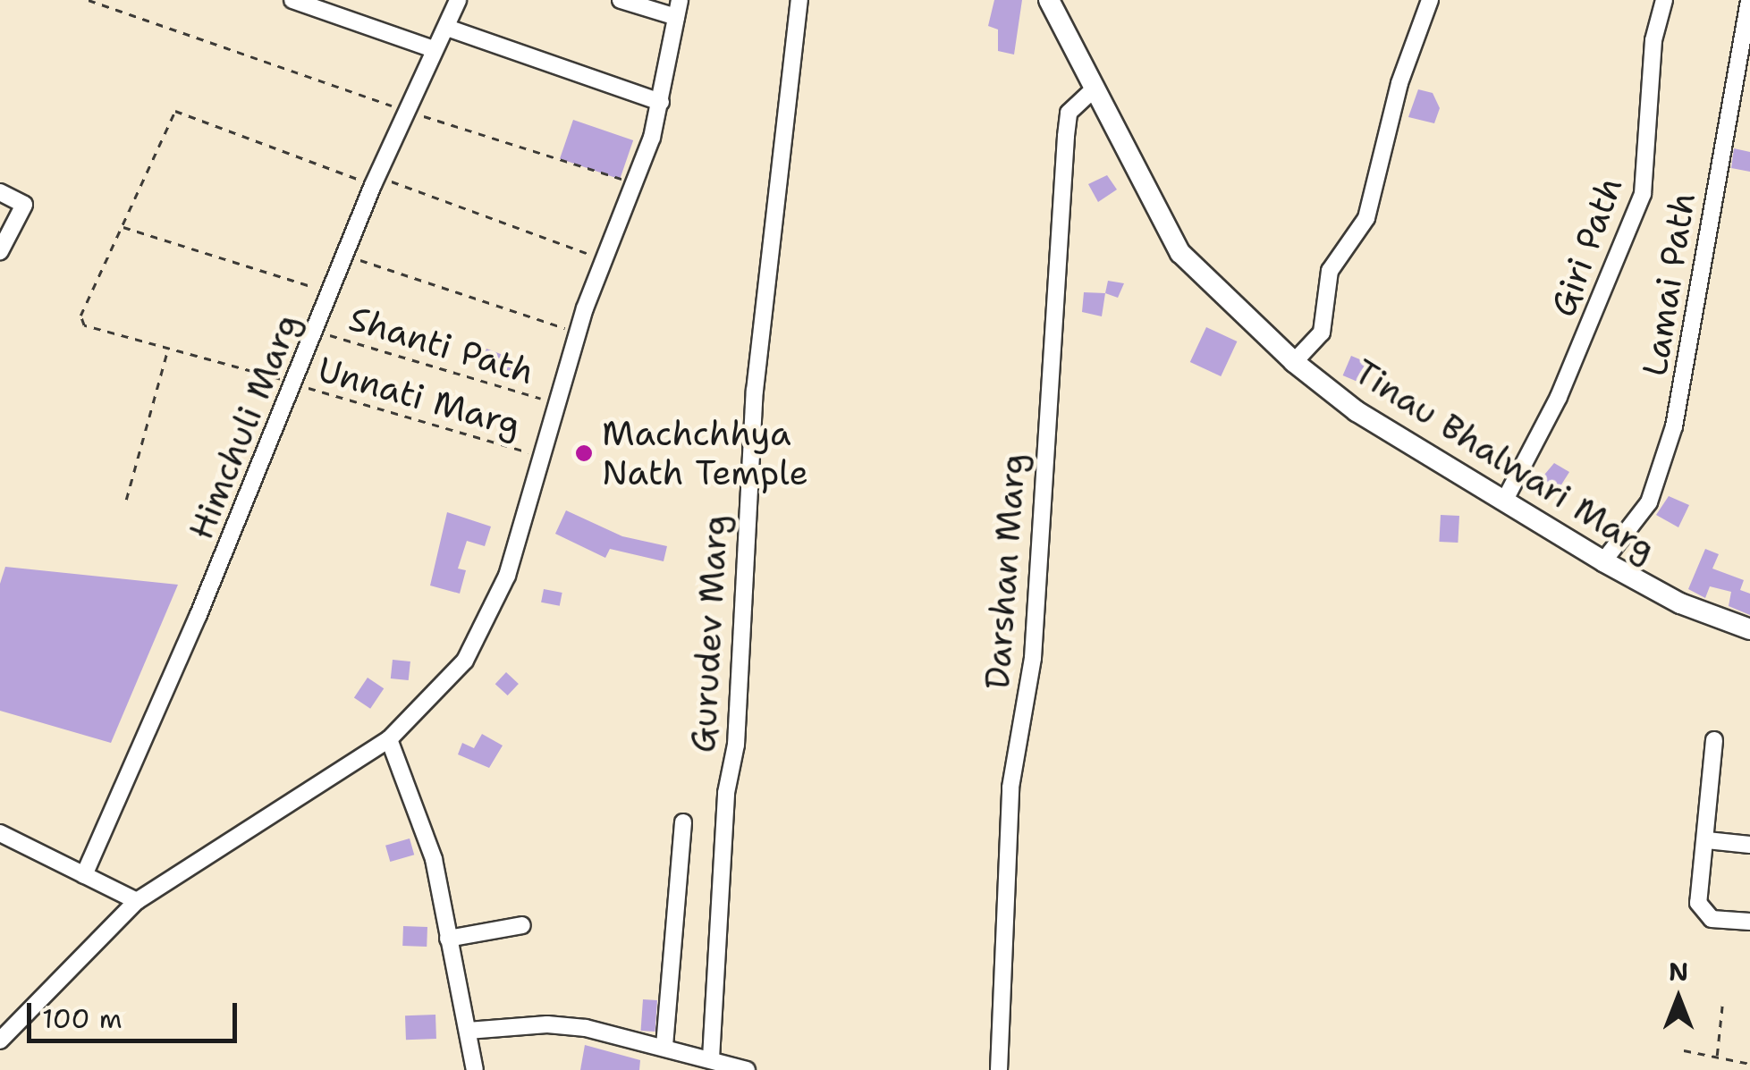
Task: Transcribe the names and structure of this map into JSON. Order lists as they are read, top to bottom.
{
  "streets": {
    "street": [
      "Giri Path",
      "Lamai Path",
      "Himchuli Marg",
      "Tinau Bhalwari Marg",
      "Darshan Marg",
      "Gurudev Marg"
    ],
    "path": ["Shanti Path", "Unnati Marg"]
  },
  "crossings": [
    ["Giri Path", "Tinau Bhalwari Marg"],
    ["Lamai Path", "Tinau Bhalwari Marg"],
    ["Shanti Path", "Himchuli Marg"],
    ["Unnati Marg", "Himchuli Marg"],
    ["Tinau Bhalwari Marg", "Darshan Marg"]
  ],
  "places": ["Machchhya Nath Temple"],
  "scale_bar": "100 m",
  "north": "top"
}
